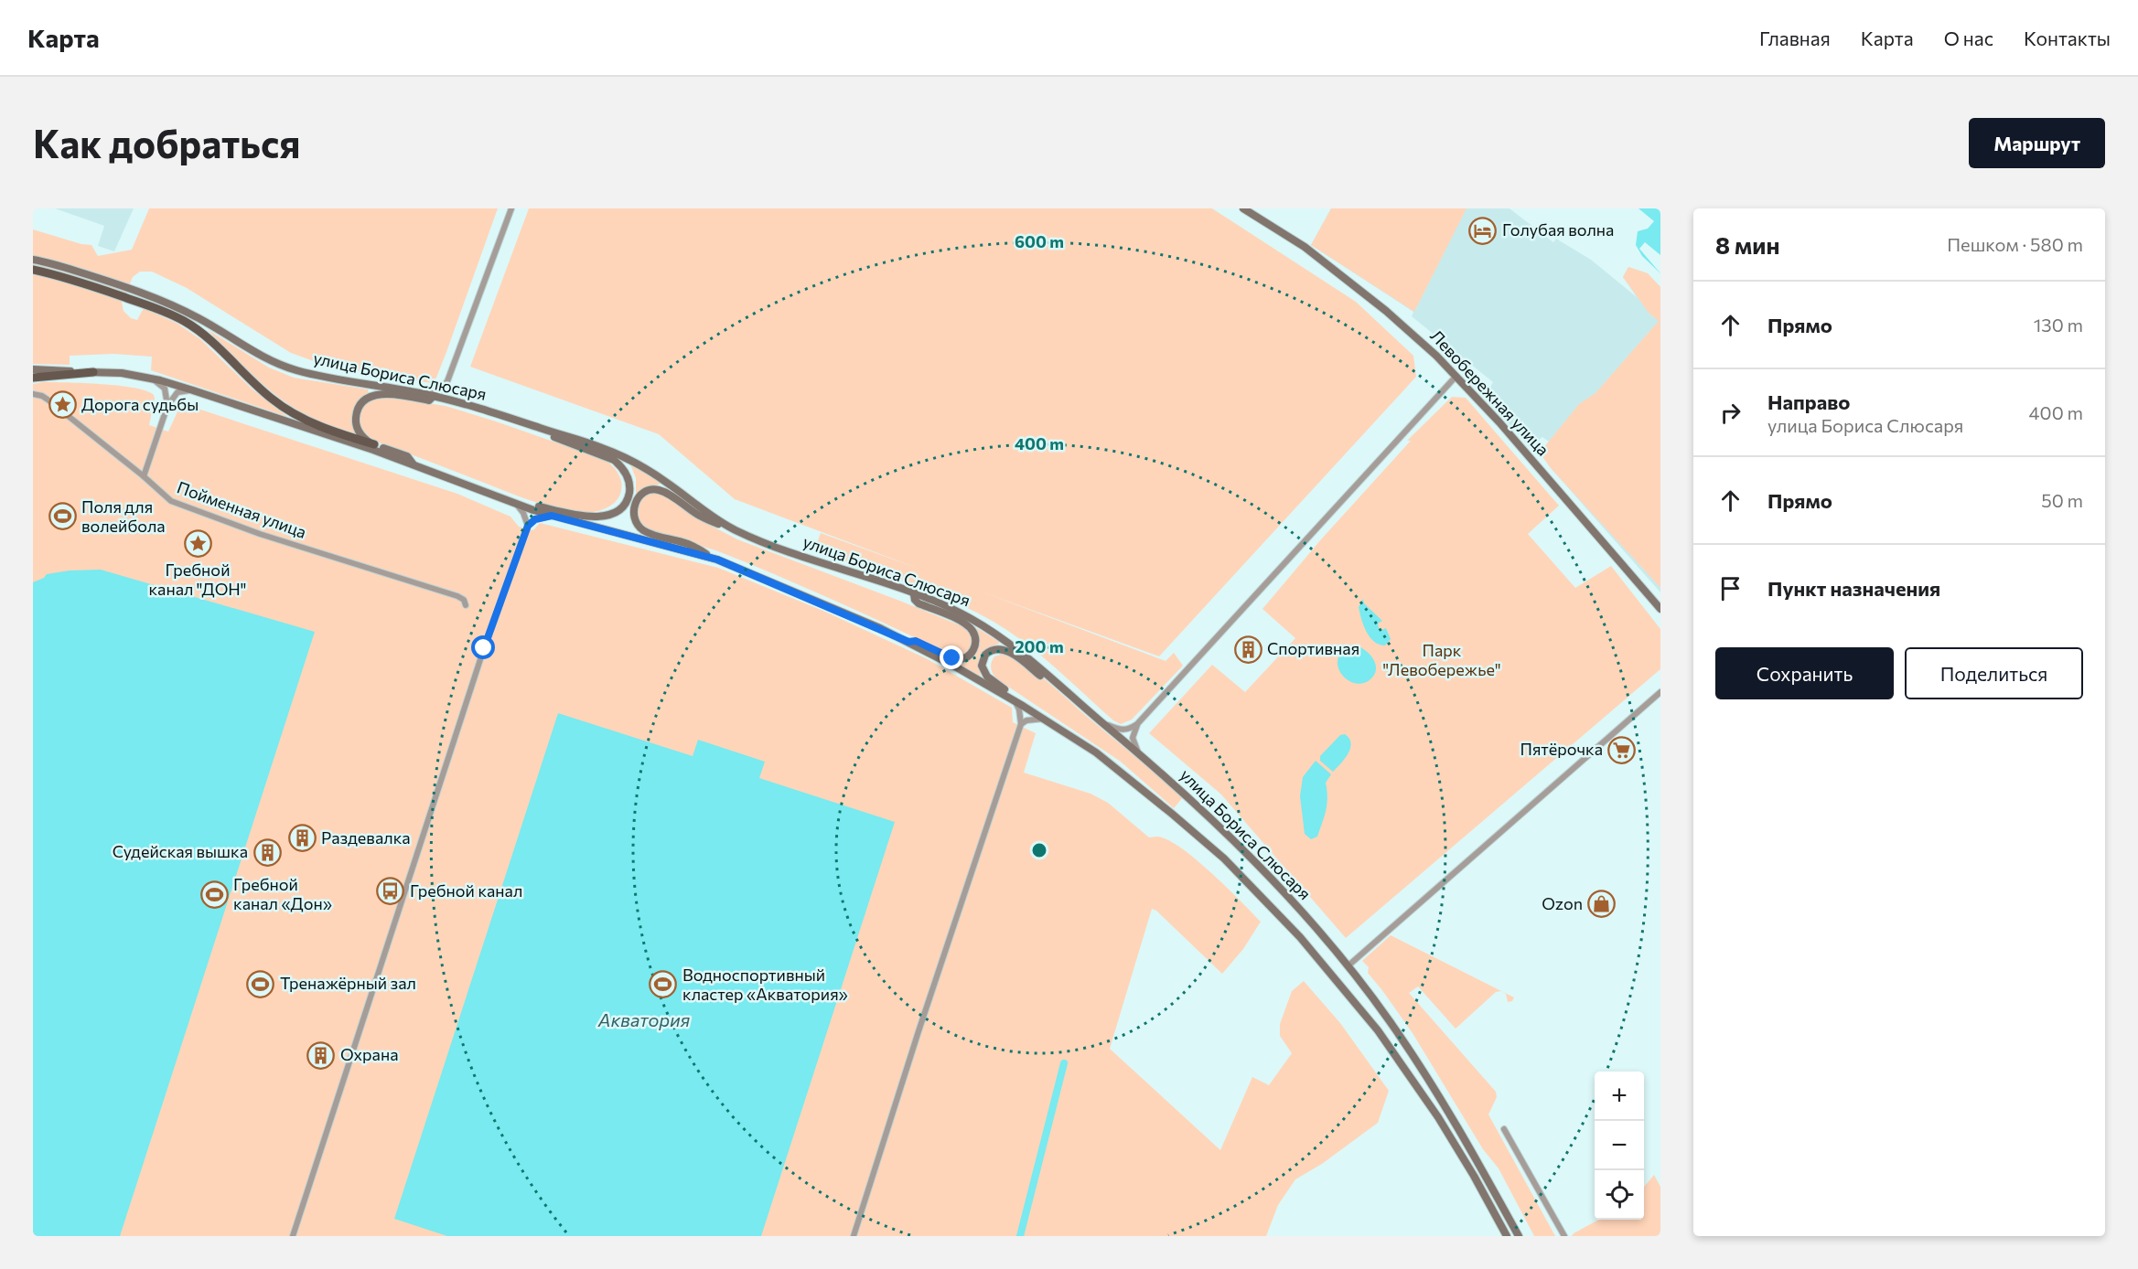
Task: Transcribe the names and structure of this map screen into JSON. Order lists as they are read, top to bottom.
{
  "streets": {
    "main road": ["улица Бориса Слюсаря", "Левобережная улица"],
    "street": ["Пойменная улица"]
  },
  "water": ["Акватория"],
  "parks": ["Парк \"Левобережье\""],
  "places": {
    "hotel": ["Голубая волна"],
    "place": ["Дорога судьбы", "Гребной канал \"ДОН\""],
    "sports": [
      "Поля для волейбола",
      "Гребной канал «Дон»",
      "Тренажёрный зал",
      "Водноспортивный кластер «Акватория»"
    ],
    "building": [
      "Спортивная",
      "Раздевалка",
      "Судейская вышка",
      "Охрана"
    ],
    "supermarket": ["Пятёрочка"],
    "bus stop": ["Гребной канал"],
    "shop": ["Ozon"]
  },
  "page": {
    "header": "Карта",
    "nav": [
      "Главная",
      "Карта",
      "О нас",
      "Контакты"
    ],
    "buttons": [
      "Маршрут",
      ["Сохранить", "Поделиться"]
    ],
    "title": "Как добраться",
    "heading": ["8 мин", "Пешком · 580 m"],
    "list": [
      ["Прямо", "130 m"],
      ["Направо", "улица Бориса Слюсаря", "400 m"],
      ["Прямо", "50 m"],
      "Пункт назначения"
    ],
    "map_buttons": ["+", "−"]
  },
  "rings": ["600 m", "400 m", "200 m"]
}
